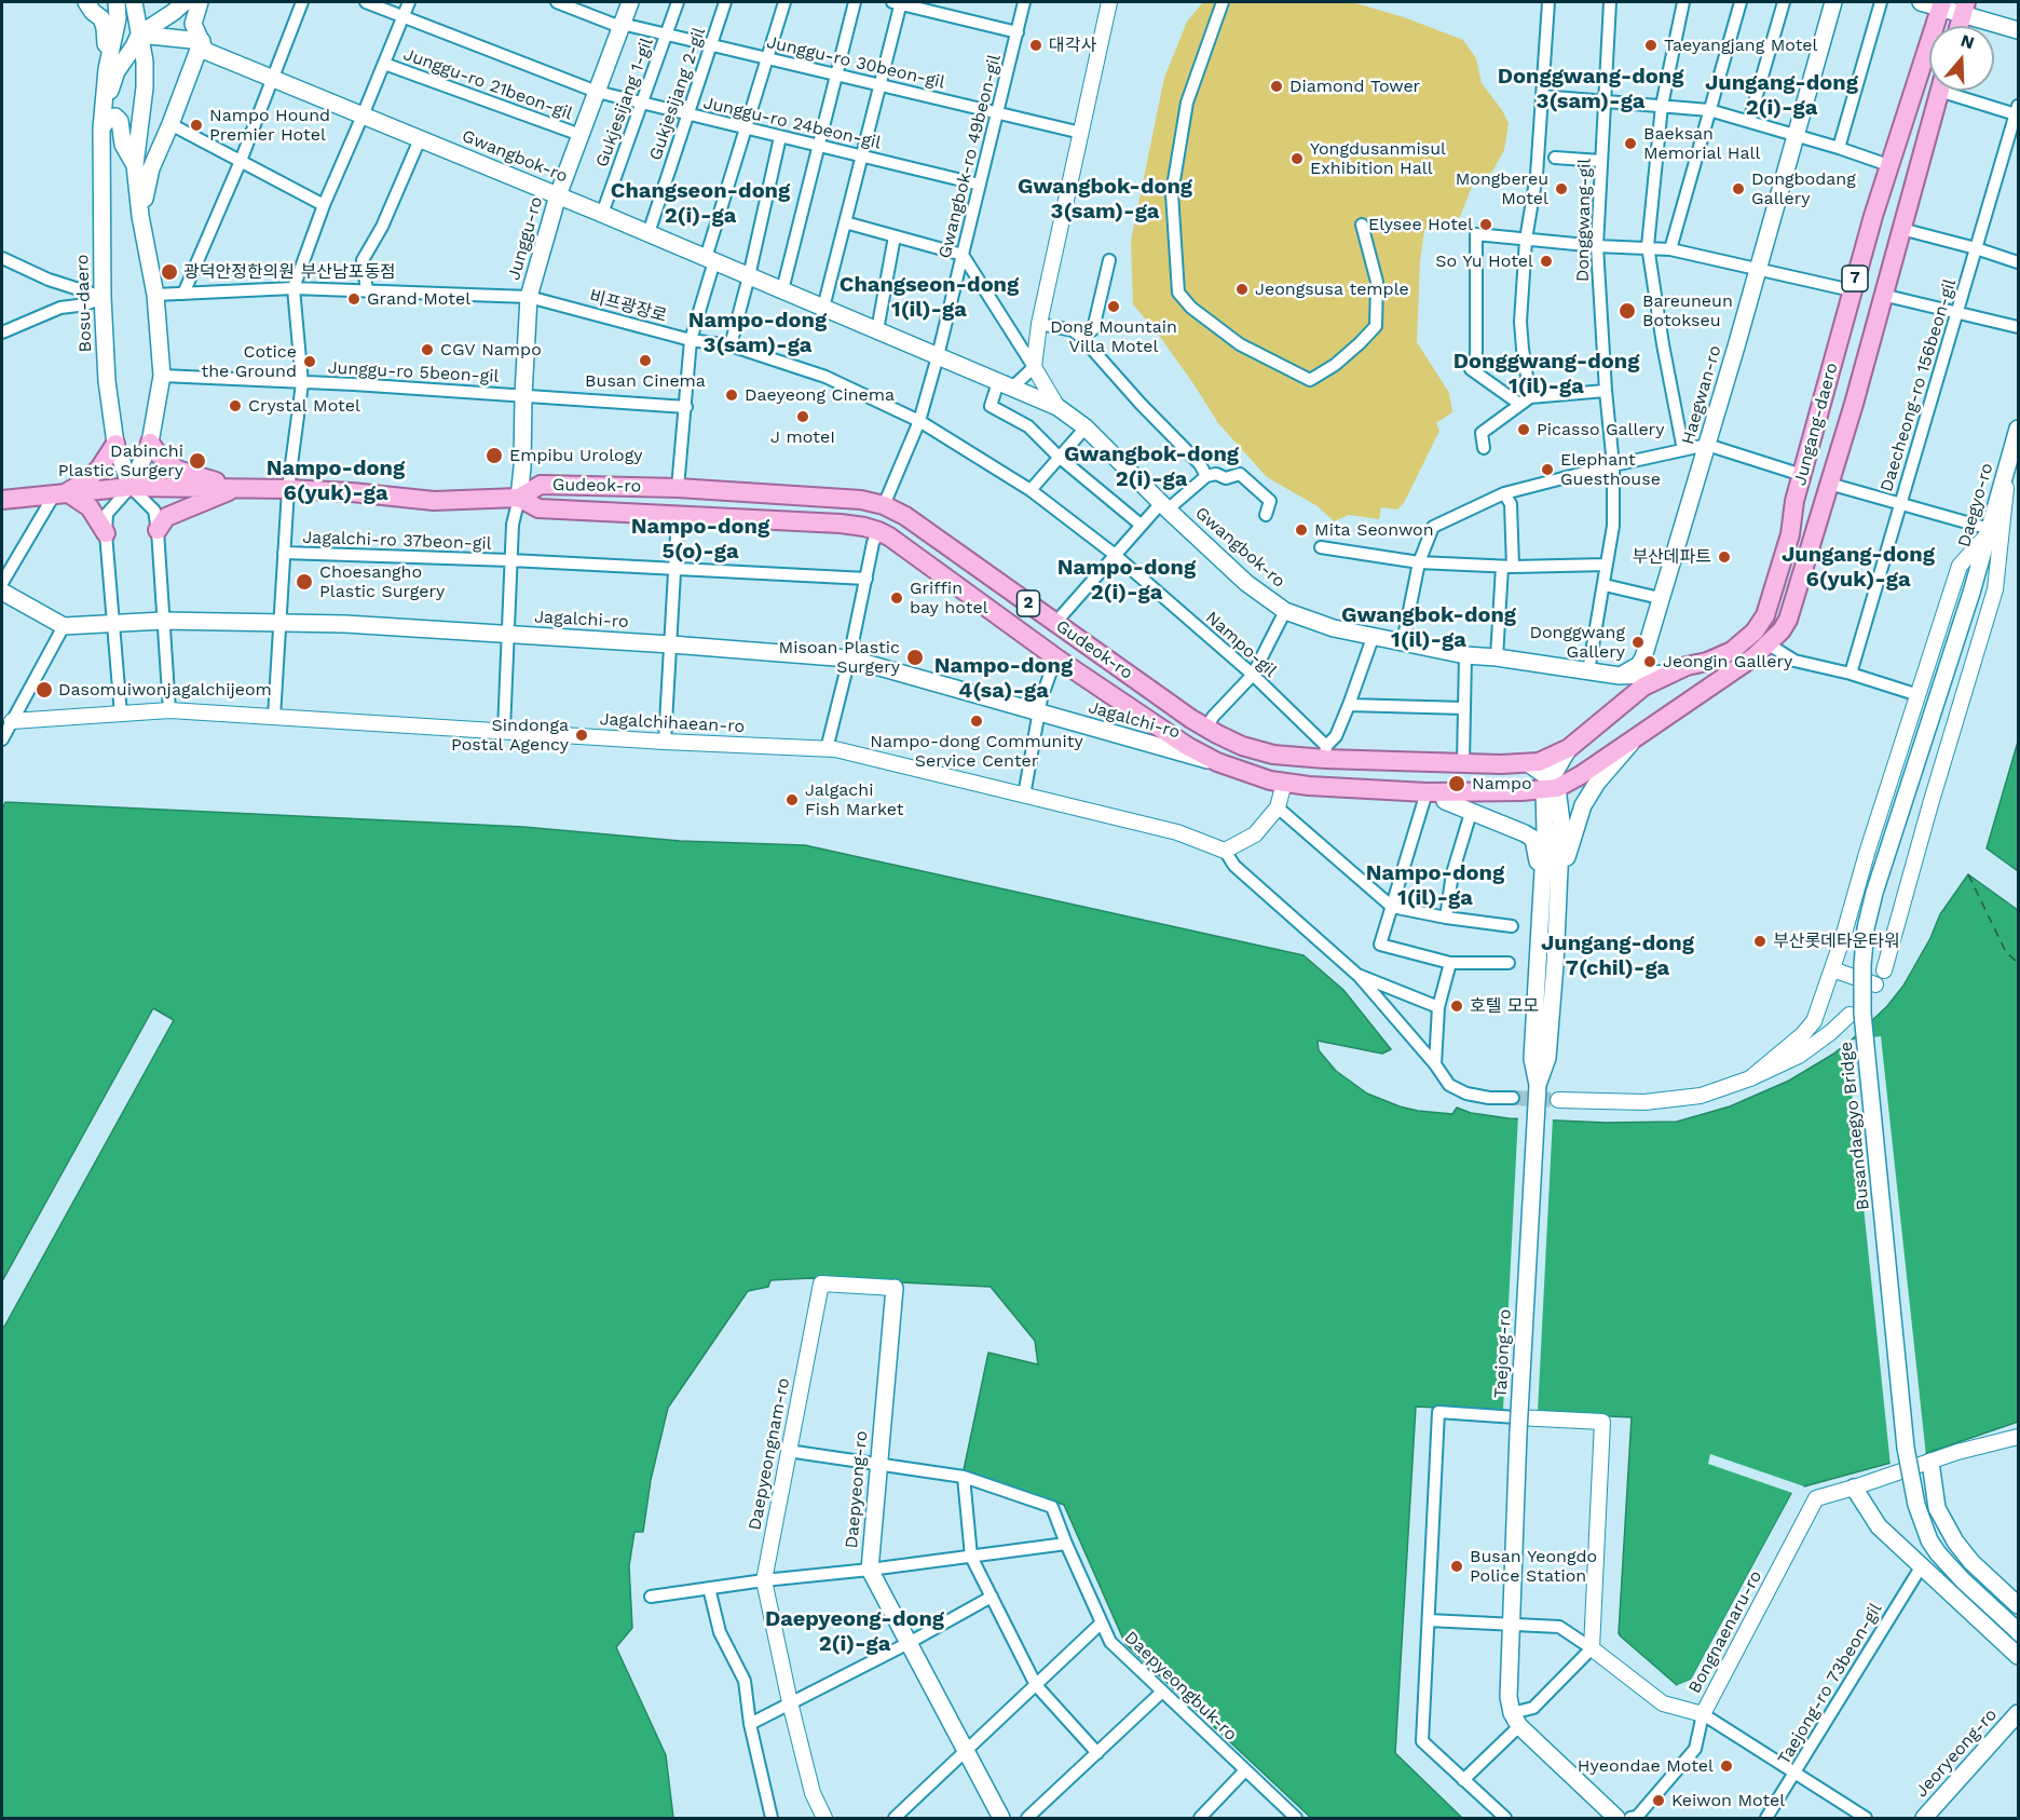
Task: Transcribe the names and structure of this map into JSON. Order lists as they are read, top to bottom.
{
  "streets": {
    "main road": [
      "Gwangbok-ro",
      "Junggu-ro",
      "7",
      "Bosu-daero",
      "Haegwan-ro",
      "Jungang-daero",
      "Gudeok-ro",
      "Daegyo-ro",
      "2",
      "Jagalchi-ro",
      "Busandaegyo Bridge",
      "Taejong-ro",
      "Daepyeong-ro",
      "Jeoryeong-ro"
    ],
    "street": [
      "Junggu-ro 30beon-gil",
      "Junggu-ro 21beon-gil",
      "Gukjesijang 2-gil",
      "Gukjesijang 1-gil",
      "Junggu-ro 24beon-gil",
      "Gwangbok-ro 49beon-gil",
      "Donggwang-gil",
      "비프광장로",
      "Junggu-ro 5beon-gil",
      "Daecheong-ro 156beon-gil",
      "Jagalchi-ro 37beon-gil",
      "Nampo-gil",
      "Jagalchihaean-ro",
      "Daepyeongnam-ro",
      "Bongnaenaru-ro",
      "Taejong-ro 73beon-gil",
      "Daepyeongbuk-ro"
    ]
  },
  "crossings": [
    ["Junggu-ro 30beon-gil", "Gukjesijang 2-gil"],
    ["Junggu-ro 30beon-gil", "Gukjesijang 1-gil"],
    ["Junggu-ro 30beon-gil", "Gwangbok-ro 49beon-gil"],
    ["Junggu-ro 30beon-gil", "Junggu-ro"],
    ["Junggu-ro 21beon-gil", "Junggu-ro"],
    ["Gukjesijang 2-gil", "Junggu-ro 24beon-gil"],
    ["Gukjesijang 2-gil", "Gwangbok-ro"],
    ["Gukjesijang 1-gil", "Junggu-ro 24beon-gil"],
    ["Gukjesijang 1-gil", "Gwangbok-ro"],
    ["Junggu-ro 24beon-gil", "Gwangbok-ro 49beon-gil"],
    ["Junggu-ro 24beon-gil", "Junggu-ro"],
    ["Gwangbok-ro", "Gwangbok-ro 49beon-gil"],
    ["Gwangbok-ro", "Donggwang-gil"],
    ["Gwangbok-ro", "Junggu-ro"],
    ["Gwangbok-ro", "Haegwan-ro"],
    ["Gwangbok-ro", "Jungang-daero"],
    ["Gwangbok-ro 49beon-gil", "Gudeok-ro"],
    ["Gwangbok-ro 49beon-gil", "Nampo-gil"],
    ["Junggu-ro", "비프광장로"],
    ["Junggu-ro", "Junggu-ro 5beon-gil"],
    ["Junggu-ro", "Gudeok-ro"],
    ["Junggu-ro", "Jagalchi-ro 37beon-gil"],
    ["Bosu-daero", "Gudeok-ro"],
    ["비프광장로", "Nampo-gil"],
    ["Jungang-daero", "Gudeok-ro"],
    ["Jungang-daero", "Taejong-ro"],
    ["Gudeok-ro", "Jagalchi-ro 37beon-gil"],
    ["Gudeok-ro", "Jagalchi-ro"],
    ["Gudeok-ro", "Nampo-gil"],
    ["Gudeok-ro", "Taejong-ro"],
    ["Daegyo-ro", "Busandaegyo Bridge"],
    ["Jagalchi-ro 37beon-gil", "Jagalchi-ro"],
    ["Jagalchi-ro 37beon-gil", "Jagalchihaean-ro"],
    ["Daepyeongnam-ro", "Daepyeong-ro"],
    ["Daepyeongnam-ro", "Daepyeongbuk-ro"],
    ["Daepyeong-ro", "Daepyeongbuk-ro"]
  ],
  "districts": [
    "Donggwang-dong 3(sam)-ga",
    "Jungang-dong 2(i)-ga",
    "Gwangbok-dong 3(sam)-ga",
    "Changseon-dong 2(i)-ga",
    "Changseon-dong 1(il)-ga",
    "Nampo-dong 3(sam)-ga",
    "Donggwang-dong 1(il)-ga",
    "Gwangbok-dong 2(i)-ga",
    "Nampo-dong 6(yuk)-ga",
    "Nampo-dong 5(o)-ga",
    "Jungang-dong 6(yuk)-ga",
    "Nampo-dong 2(i)-ga",
    "Gwangbok-dong 1(il)-ga",
    "Nampo-dong 4(sa)-ga",
    "Nampo-dong 1(il)-ga",
    "Jungang-dong 7(chil)-ga",
    "Daepyeong-dong 2(i)-ga"
  ],
  "places": [
    "대각사",
    "Taeyangjang Motel",
    "Diamond Tower",
    "Nampo Hound Premier Hotel",
    "Baeksan Memorial Hall",
    "Yongdusanmisul Exhibition Hall",
    "Mongbereu Motel",
    "Dongbodang Gallery",
    "Elysee Hotel",
    "So Yu Hotel",
    "광덕안정한의원 부산남포동점",
    "Jeongsusa temple",
    "Grand Motel",
    "Dong Mountain Villa Motel",
    "Bareuneun Botokseu",
    "CGV Nampo",
    "Busan Cinema",
    "Cotice the Ground",
    "Daeyeong Cinema",
    "Crystal Motel",
    "J moteI",
    "Picasso Gallery",
    "Empibu Urology",
    "Dabinchi Plastic Surgery",
    "Elephant Guesthouse",
    "Mita Seonwon",
    "부산데파트",
    "Choesangho Plastic Surgery",
    "Griffin bay hotel",
    "Donggwang Gallery",
    "Misoan Plastic Surgery",
    "Jeongin Gallery",
    "Dasomuiwonjagalchijeom",
    "Nampo-dong Community Service Center",
    "Sindonga Postal Agency",
    "Nampo",
    "Jalgachi Fish Market",
    "부산롯데타운타워",
    "호텔 모모",
    "Busan Yeongdo Police Station",
    "Hyeondae Motel",
    "Keiwon Motel"
  ],
  "north": "top"
}
